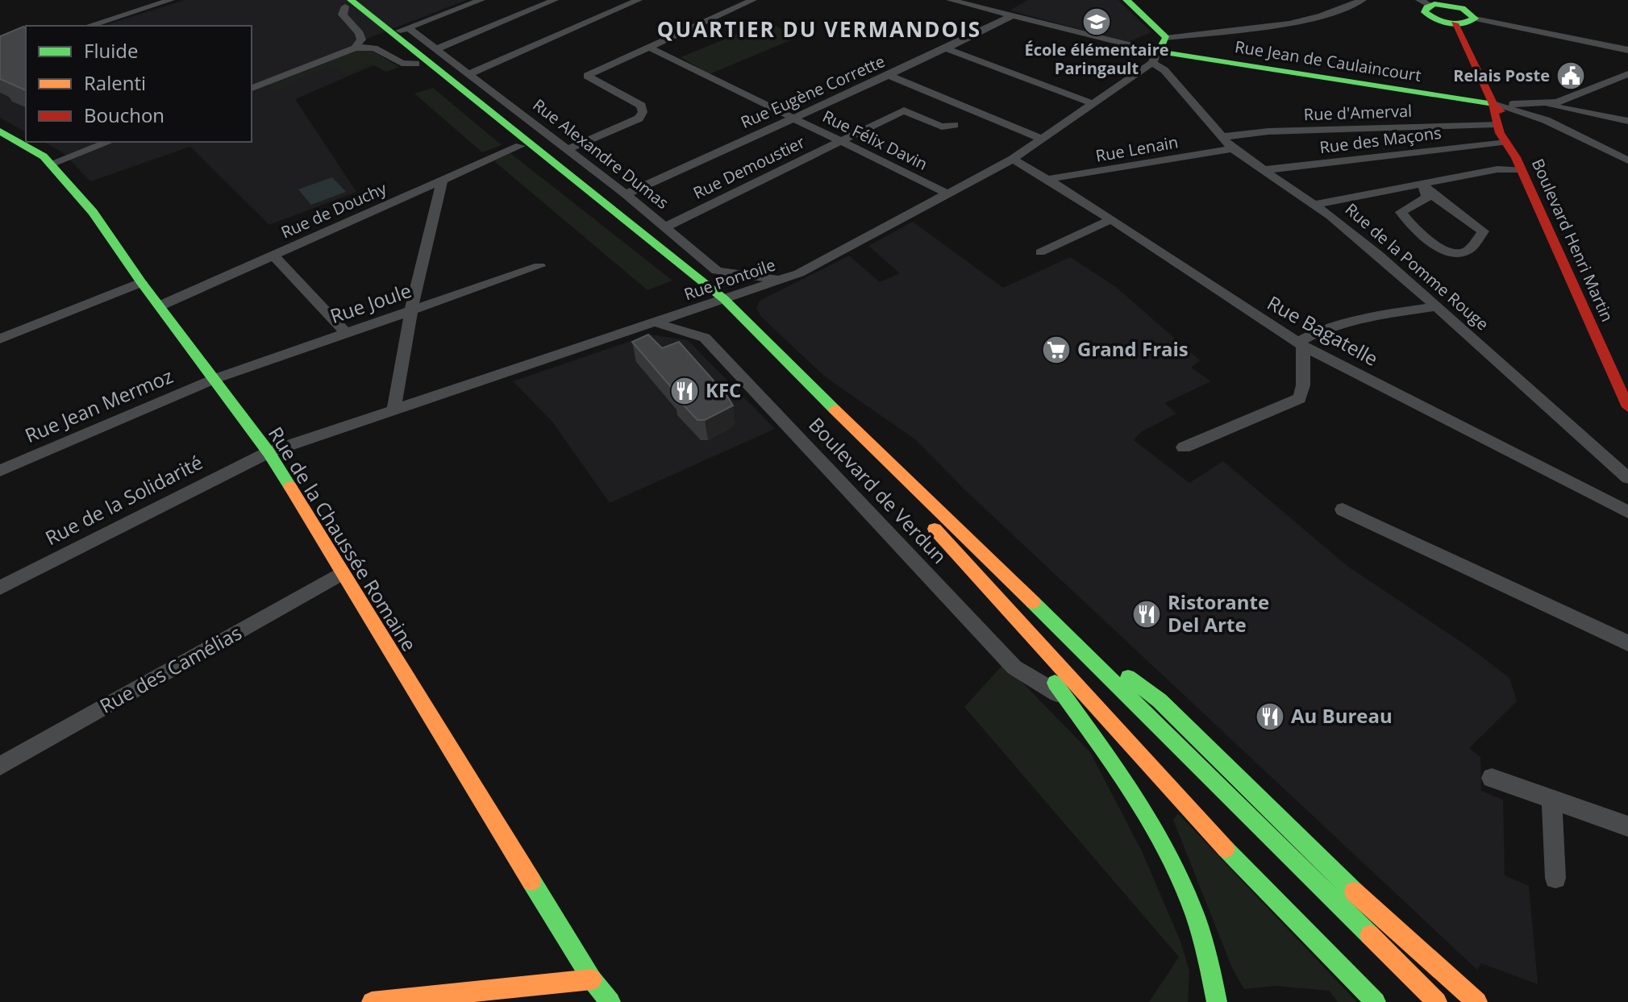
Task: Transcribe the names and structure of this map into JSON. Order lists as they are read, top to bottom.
{
  "streets": {
    "main road": [
      "Rue Jean de Caulaincourt",
      "Rue Alexandre Dumas",
      "Boulevard Henri Martin",
      "Boulevard de Verdun",
      "Rue de la Chaussée Romaine"
    ],
    "street": [
      "Rue Eugène Corrette",
      "Rue d'Amerval",
      "Rue Félix Davin",
      "Rue des Maçons",
      "Rue Lenain",
      "Rue Demoustier",
      "Rue de Douchy",
      "Rue de la Pomme Rouge",
      "Rue Pontoile",
      "Rue Joule",
      "Rue Bagatelle",
      "Rue Jean Mermoz",
      "Rue de la Solidarité",
      "Rue des Camélias"
    ]
  },
  "crossings": [
    ["Rue Jean de Caulaincourt", "Boulevard Henri Martin"],
    ["Rue Jean de Caulaincourt", "Rue de la Pomme Rouge"],
    ["Rue Jean de Caulaincourt", "Rue Pontoile"],
    ["Rue Eugène Corrette", "Rue Félix Davin"],
    ["Rue Eugène Corrette", "Rue Alexandre Dumas"],
    ["Rue d'Amerval", "Boulevard Henri Martin"],
    ["Rue d'Amerval", "Rue de la Pomme Rouge"],
    ["Rue Félix Davin", "Rue Demoustier"],
    ["Rue Félix Davin", "Rue Pontoile"],
    ["Rue des Maçons", "Boulevard Henri Martin"],
    ["Rue des Maçons", "Rue de la Pomme Rouge"],
    ["Rue Lenain", "Rue de la Pomme Rouge"],
    ["Rue Lenain", "Rue Bagatelle"],
    ["Rue Alexandre Dumas", "Rue Demoustier"],
    ["Rue Alexandre Dumas", "Rue de Douchy"],
    ["Rue Alexandre Dumas", "Rue Pontoile"],
    ["Rue Alexandre Dumas", "Boulevard de Verdun"],
    ["Rue de Douchy", "Boulevard de Verdun"],
    ["Rue de Douchy", "Rue de la Chaussée Romaine"],
    ["Rue de la Pomme Rouge", "Rue Pontoile"],
    ["Rue Pontoile", "Rue Bagatelle"],
    ["Rue Pontoile", "Boulevard de Verdun"],
    ["Rue Pontoile", "Rue de la Solidarité"],
    ["Rue Pontoile", "Rue de la Chaussée Romaine"],
    ["Rue Joule", "Rue Jean Mermoz"],
    ["Rue Joule", "Rue de la Chaussée Romaine"],
    ["Rue Jean Mermoz", "Rue de la Chaussée Romaine"],
    ["Rue de la Solidarité", "Rue de la Chaussée Romaine"],
    ["Rue de la Chaussée Romaine", "Rue des Camélias"]
  ],
  "districts": ["QUARTIER DU VERMANDOIS"],
  "places": {
    "school or university": ["École élémentaire Paringault"],
    "public building": ["Relais Poste"],
    "supermarket": ["Grand Frais"],
    "restaurant": ["KFC", "Ristorante Del Arte", "Au Bureau"]
  },
  "legend": ["Fluide", "Ralenti", "Bouchon"]
}
